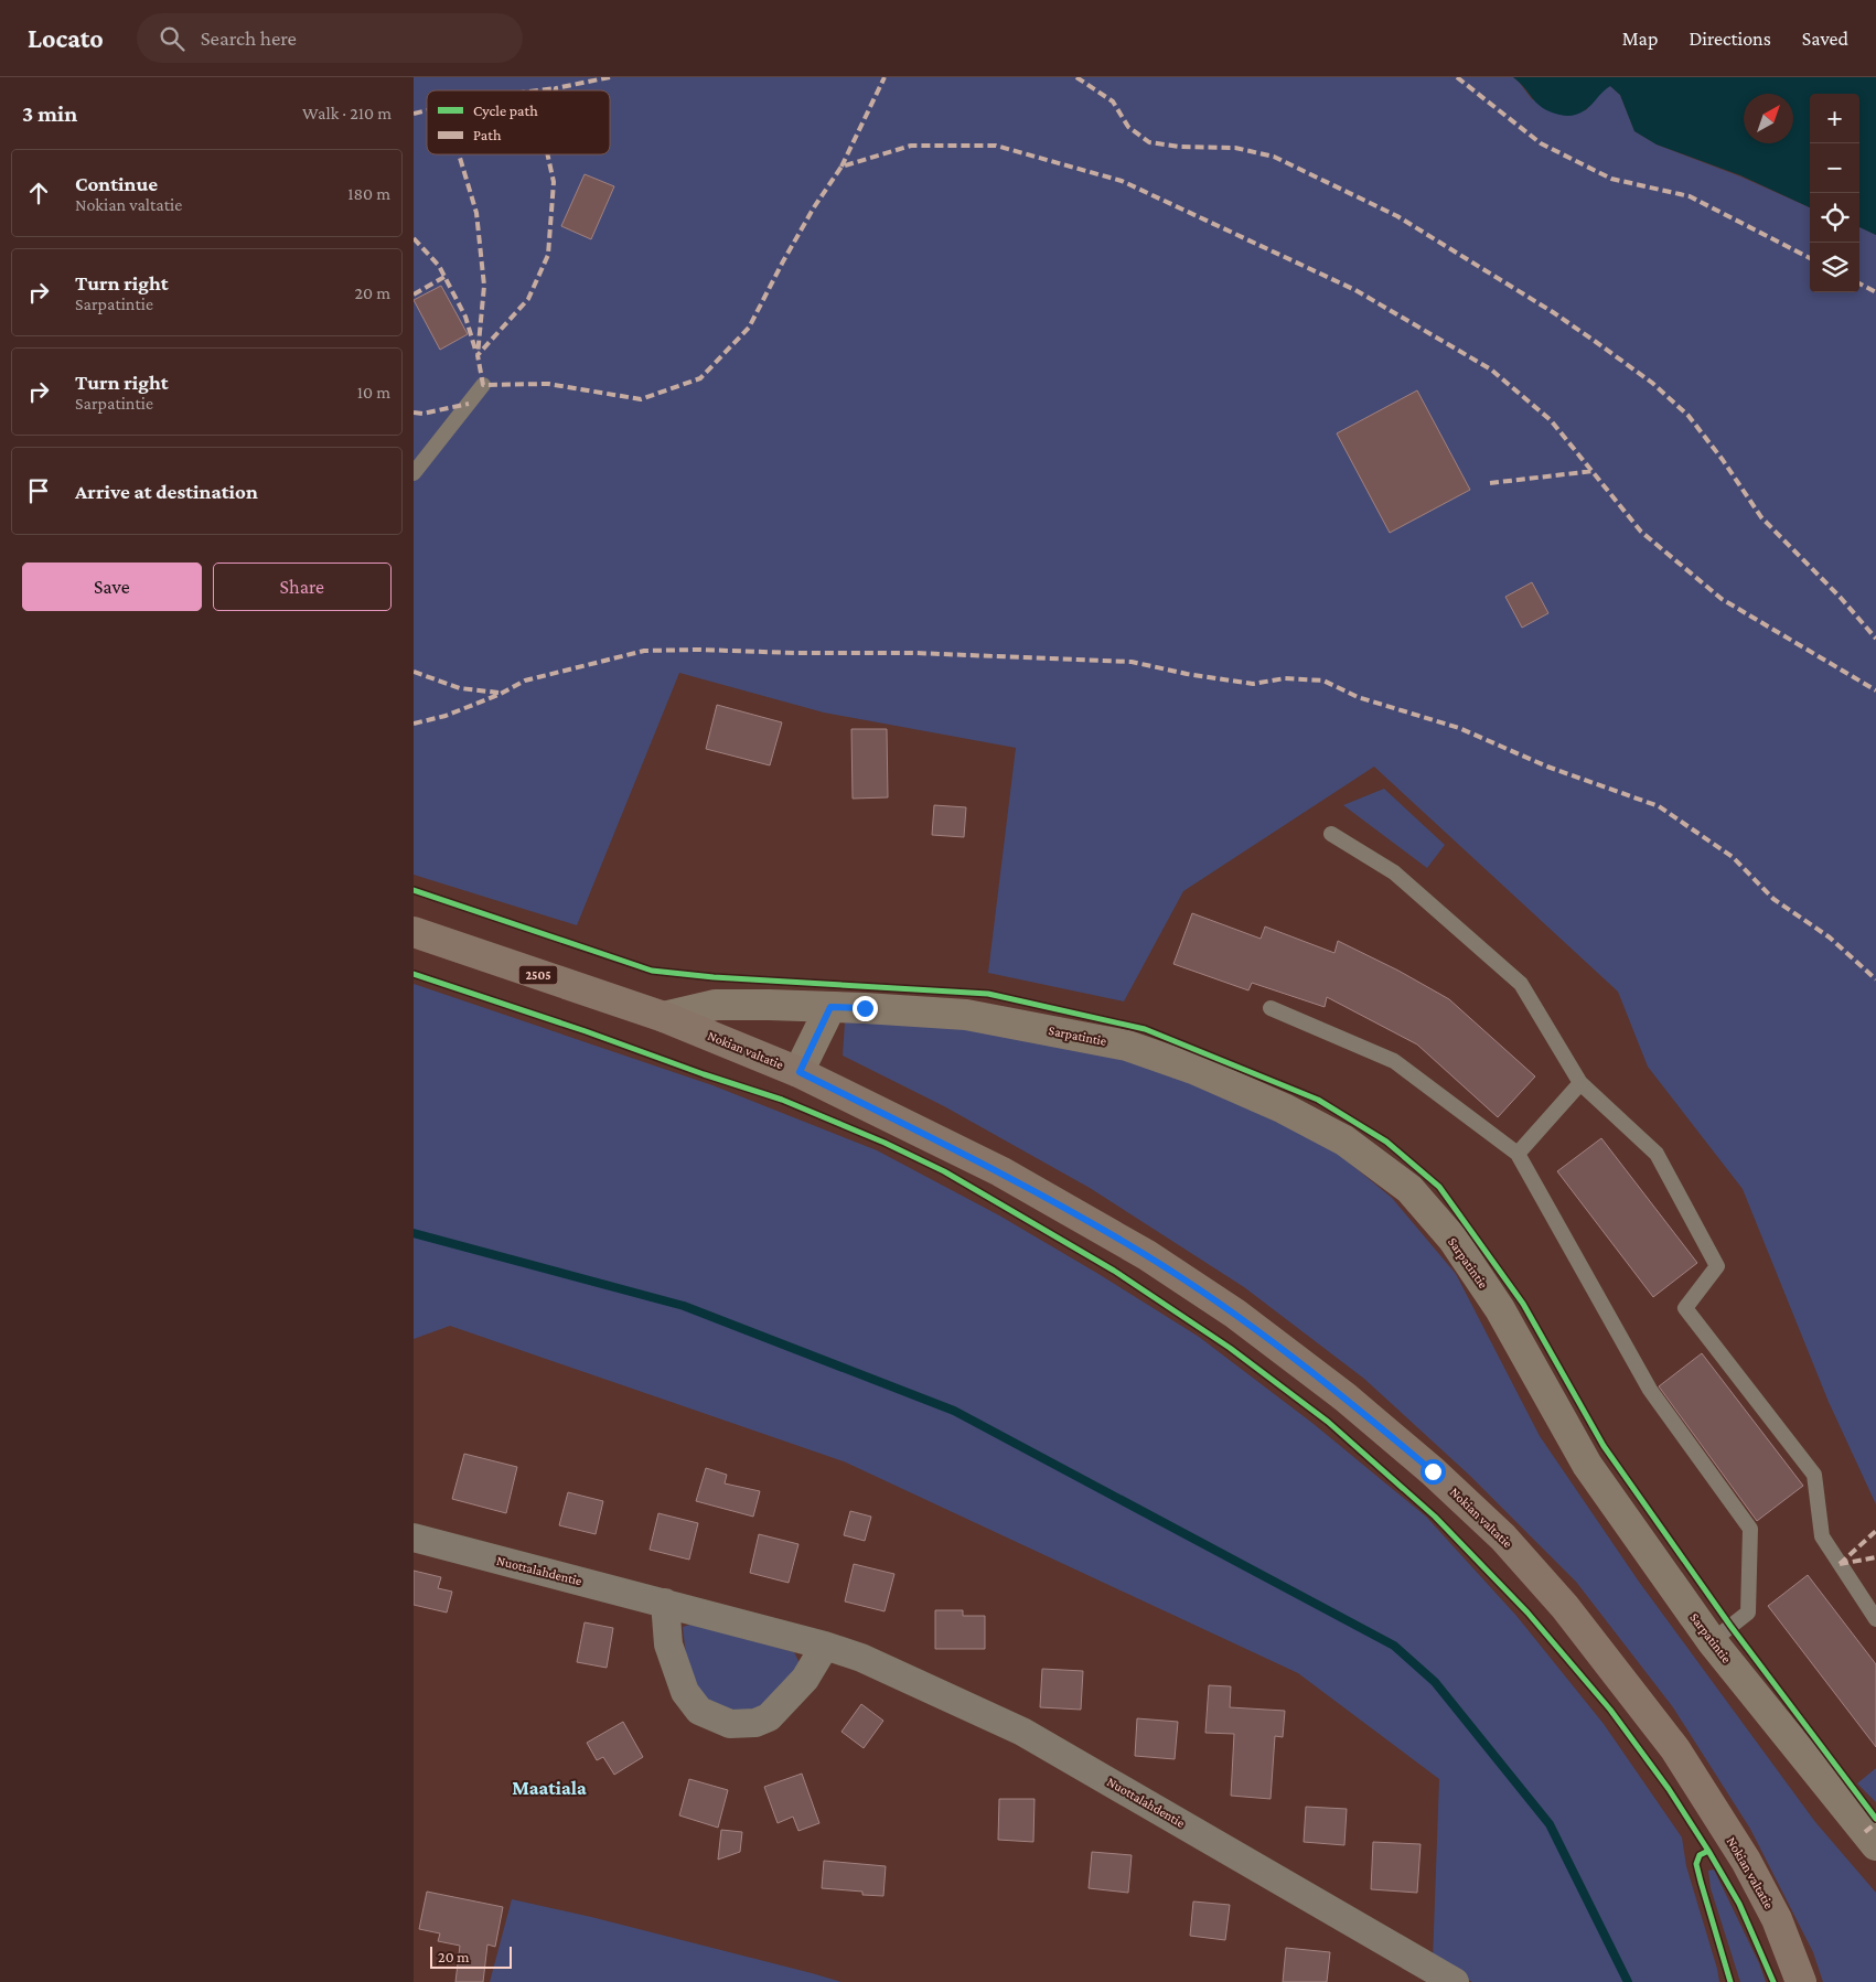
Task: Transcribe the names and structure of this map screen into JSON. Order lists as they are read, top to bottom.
{
  "streets": {
    "main road": ["2505", "Sarpatintie", "Nokian valtatie"],
    "street": ["Nuottalahdentie"]
  },
  "crossings": [
    ["Sarpatintie", "Nokian valtatie"]
  ],
  "districts": ["Maatiala"],
  "legend": ["Cycle path", "Path"],
  "scale_bar": "20 m",
  "north": "top right",
  "page": {
    "header": "Locato",
    "search": "Search here",
    "nav": ["Map", "Directions", "Saved"],
    "heading": ["3 min", "Walk · 210 m"],
    "map_buttons": ["+", "−"],
    "list": [
      ["Continue", "Nokian valtatie", "180 m"],
      ["Turn right", "Sarpatintie", "20 m"],
      ["Turn right", "Sarpatintie", "10 m"],
      "Arrive at destination"
    ],
    "buttons": ["Save", "Share"],
    "scale": "20 m"
  }
}
